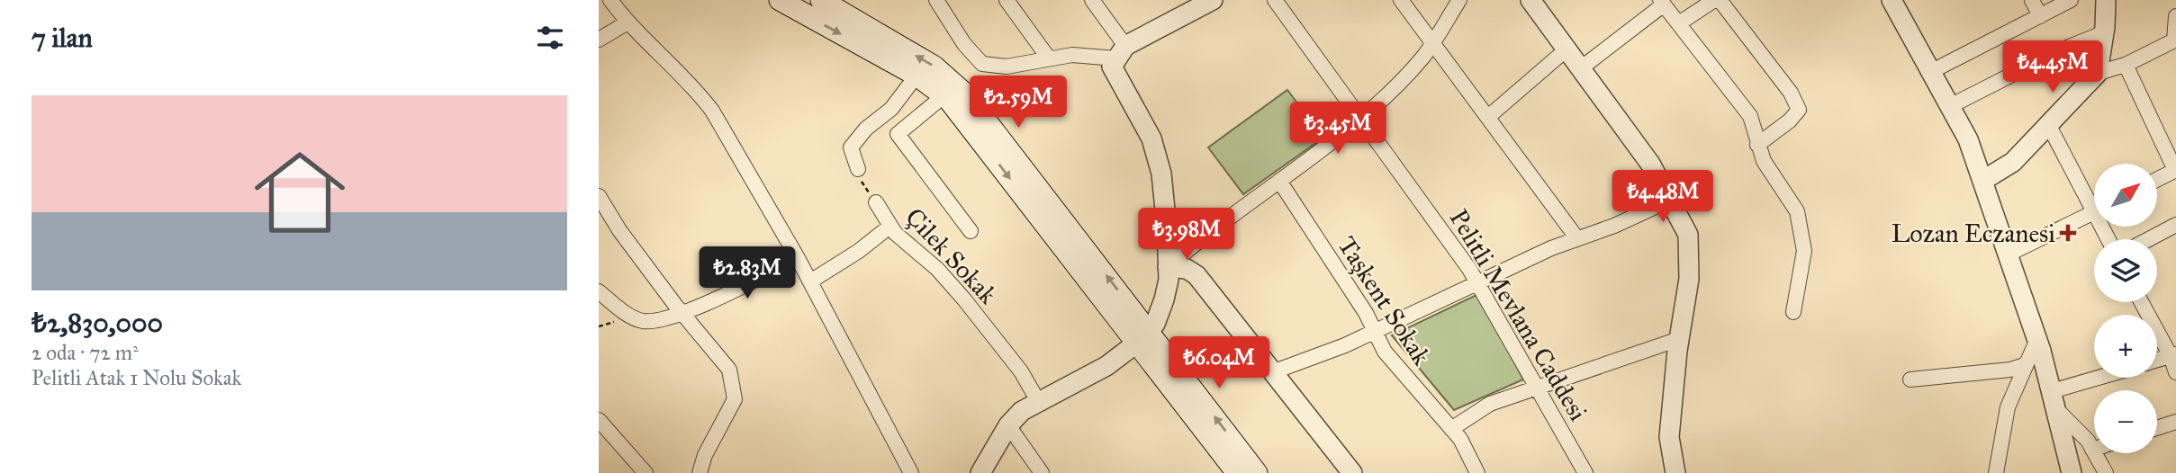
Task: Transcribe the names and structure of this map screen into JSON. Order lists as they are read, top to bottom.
{
  "streets": {
    "street": ["Çilek Sokak", "Taşkent Sokak", "Pelitli Mevlana Caddesi"]
  },
  "places": {
    "health": ["Lozan Eczanesi"]
  },
  "north": "top right",
  "page": {
    "heading": "7 ilan",
    "price": [
      "₺4.45M",
      "₺2.59M",
      "₺3.45M",
      "₺4.48M",
      "₺3.98M",
      "₺2.83M",
      "₺6.04M"
    ],
    "list": [
      {
        "name": "₺2,830,000",
        "note": "2 oda · 72 m² · Pelitli Atak 1 Nolu Sokak"
      }
    ],
    "map_buttons": ["+", "−"]
  }
}
